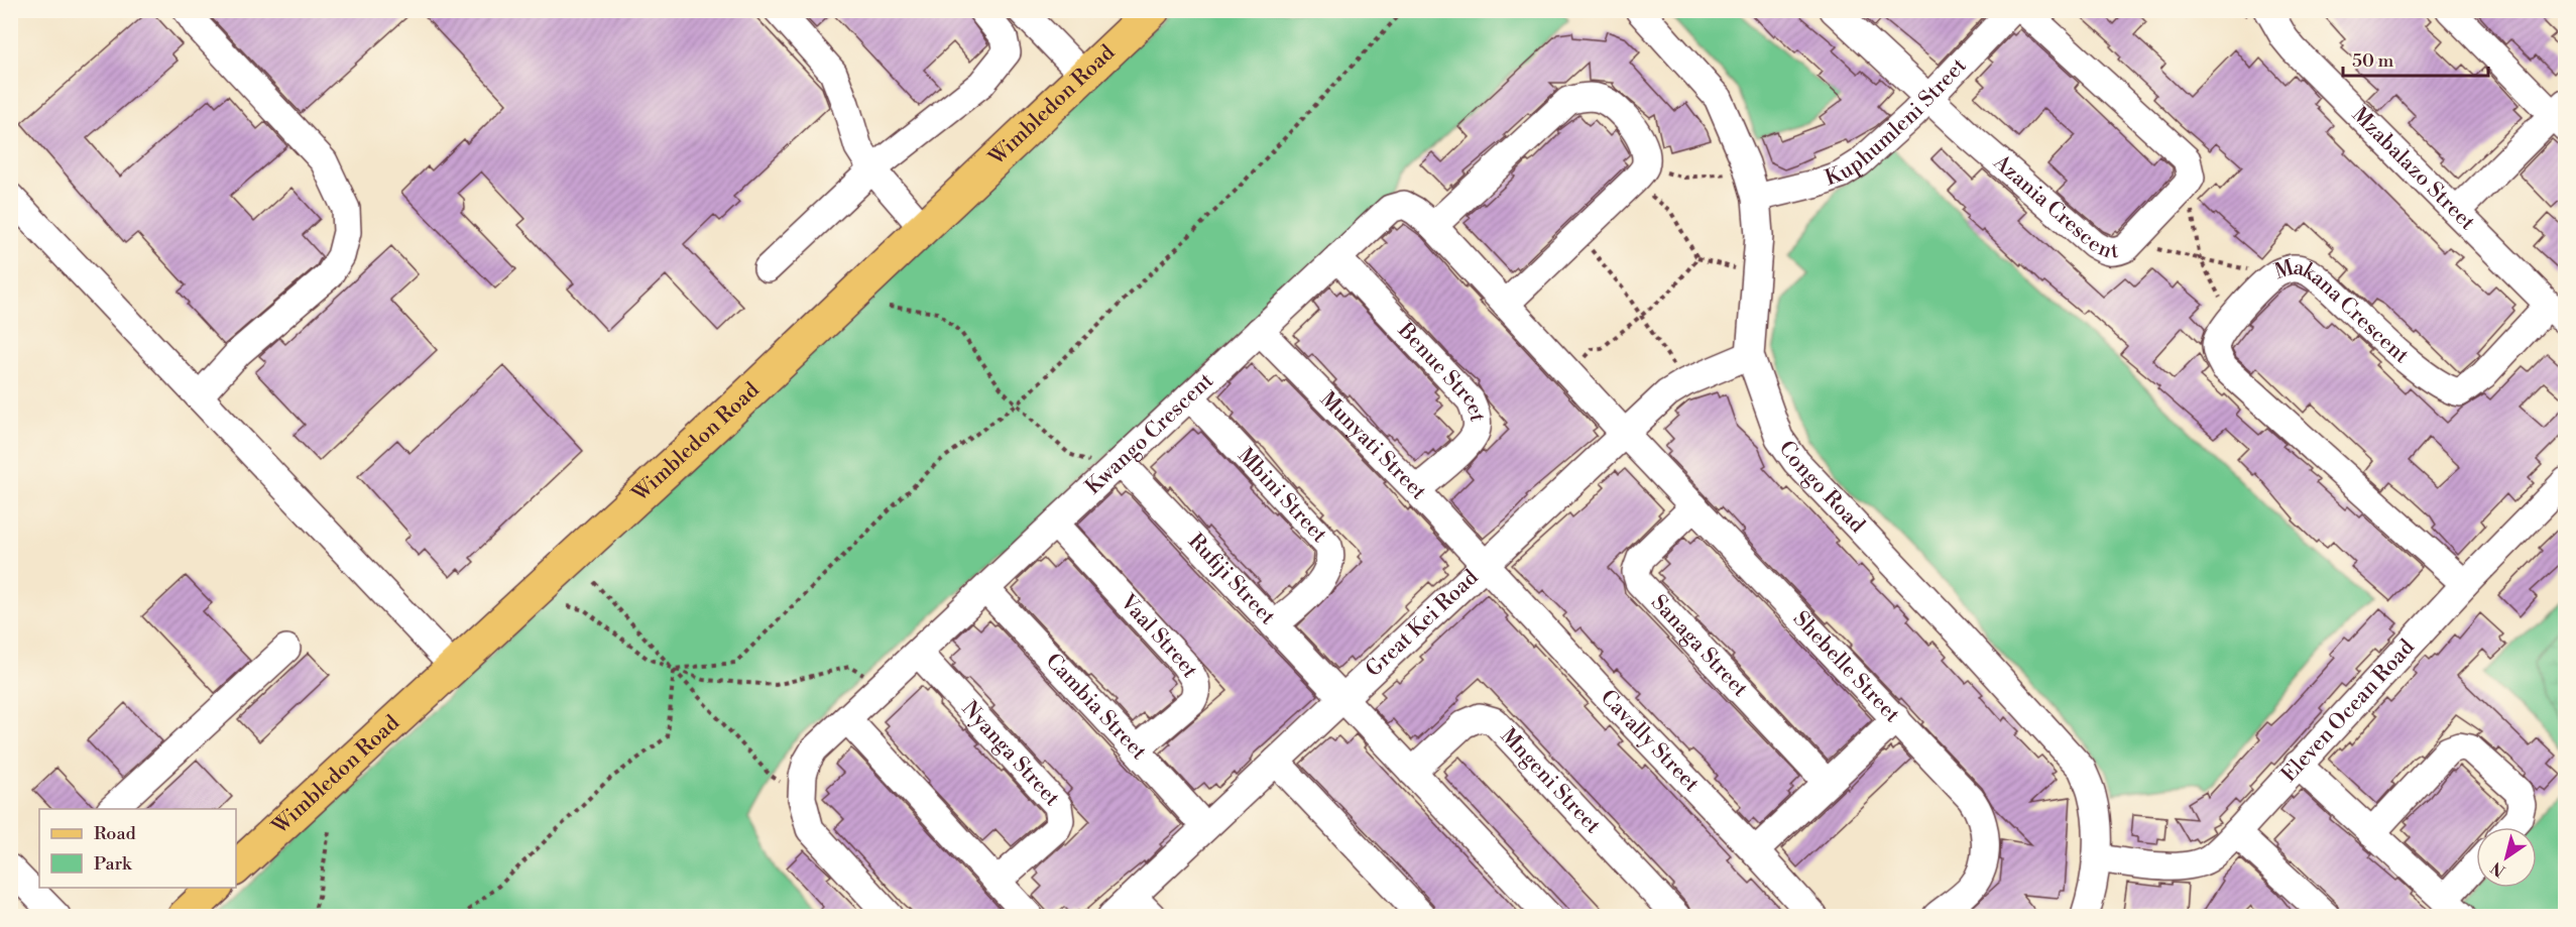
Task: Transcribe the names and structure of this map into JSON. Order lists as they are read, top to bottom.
{
  "streets": {
    "main road": ["Wimbledon Road"],
    "street": [
      "Kuphumleni Street",
      "Mzabalazo Street",
      "Azania Crescent",
      "Makana Crescent",
      "Benue Street",
      "Kwango Crescent",
      "Munyati Street",
      "Congo Road",
      "Mbini Street",
      "Rufiji Street",
      "Great Kei Road",
      "Vaal Street",
      "Sanaga Street",
      "Shebelle Street",
      "Cambia Street",
      "Eleven Ocean Road",
      "Cavally Street",
      "Nyanga Street",
      "Mngeni Street"
    ]
  },
  "crossings": [
    ["Kuphumleni Street", "Azania Crescent"],
    ["Kuphumleni Street", "Congo Road"],
    ["Mzabalazo Street", "Makana Crescent"],
    ["Makana Crescent", "Eleven Ocean Road"],
    ["Benue Street", "Kwango Crescent"],
    ["Benue Street", "Munyati Street"],
    ["Kwango Crescent", "Munyati Street"],
    ["Kwango Crescent", "Mbini Street"],
    ["Kwango Crescent", "Rufiji Street"],
    ["Kwango Crescent", "Great Kei Road"],
    ["Kwango Crescent", "Vaal Street"],
    ["Kwango Crescent", "Shebelle Street"],
    ["Kwango Crescent", "Cambia Street"],
    ["Kwango Crescent", "Nyanga Street"],
    ["Munyati Street", "Great Kei Road"],
    ["Munyati Street", "Cavally Street"],
    ["Congo Road", "Great Kei Road"],
    ["Congo Road", "Eleven Ocean Road"],
    ["Mbini Street", "Rufiji Street"],
    ["Rufiji Street", "Great Kei Road"],
    ["Rufiji Street", "Mngeni Street"],
    ["Great Kei Road", "Shebelle Street"],
    ["Great Kei Road", "Cambia Street"],
    ["Great Kei Road", "Cavally Street"],
    ["Vaal Street", "Cambia Street"],
    ["Sanaga Street", "Shebelle Street"]
  ],
  "legend": ["Road", "Park"],
  "scale_bar": "50 m",
  "north": "bottom left"
}
